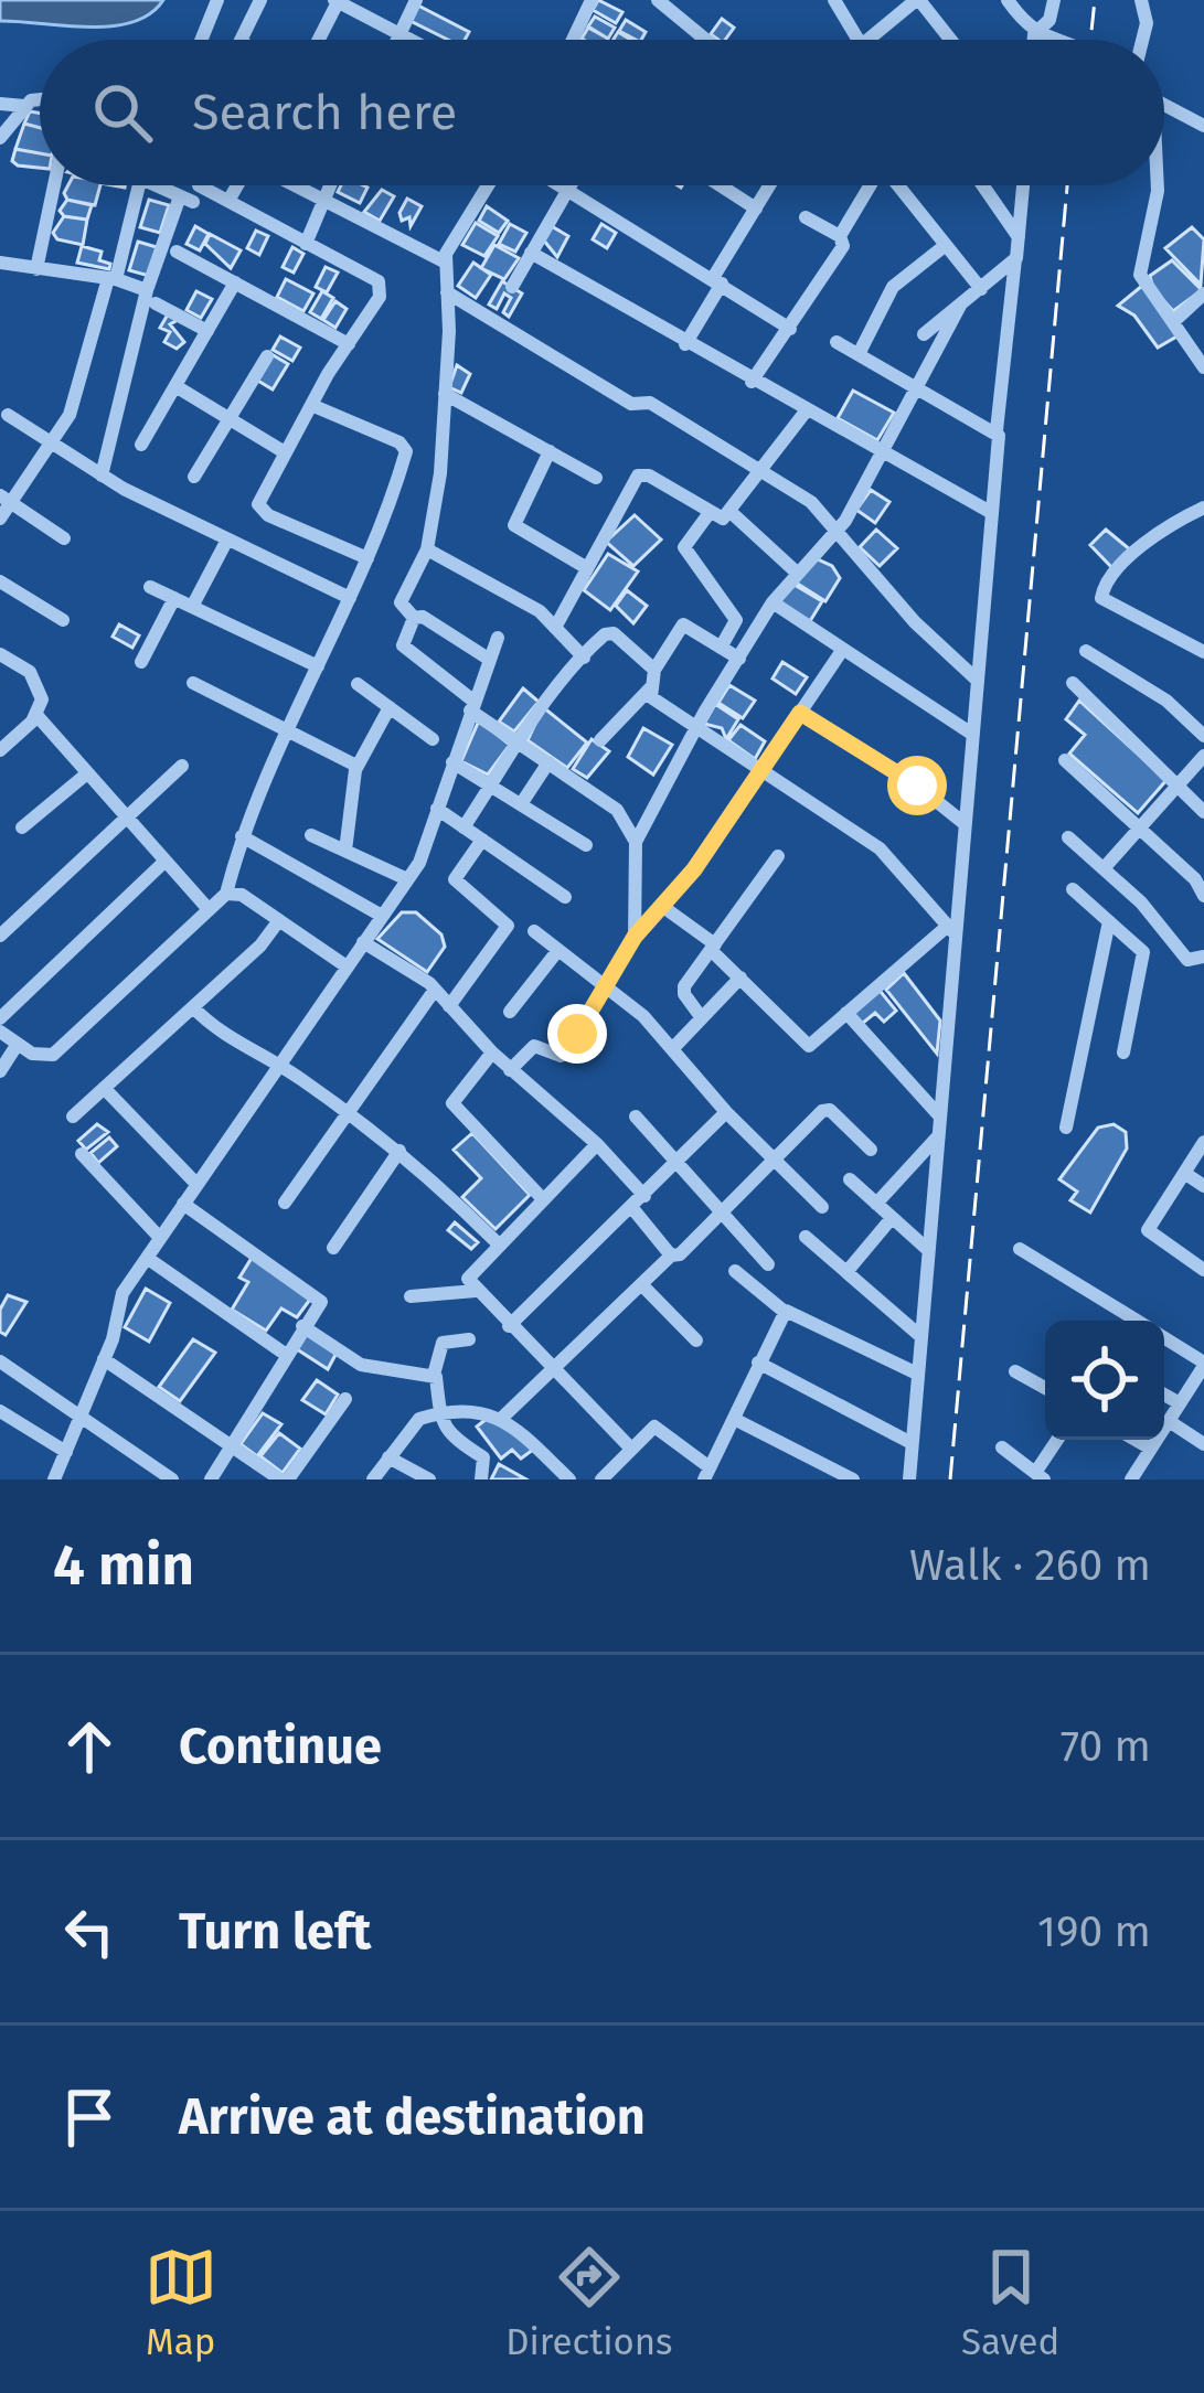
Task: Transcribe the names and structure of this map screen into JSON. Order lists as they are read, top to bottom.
{
  "page": {
    "search": "Search here",
    "heading": ["4 min", "Walk · 260 m"],
    "list": [
      ["Continue", "70 m"],
      ["Turn left", "190 m"],
      "Arrive at destination"
    ],
    "nav": ["Map", "Directions", "Saved"]
  }
}
